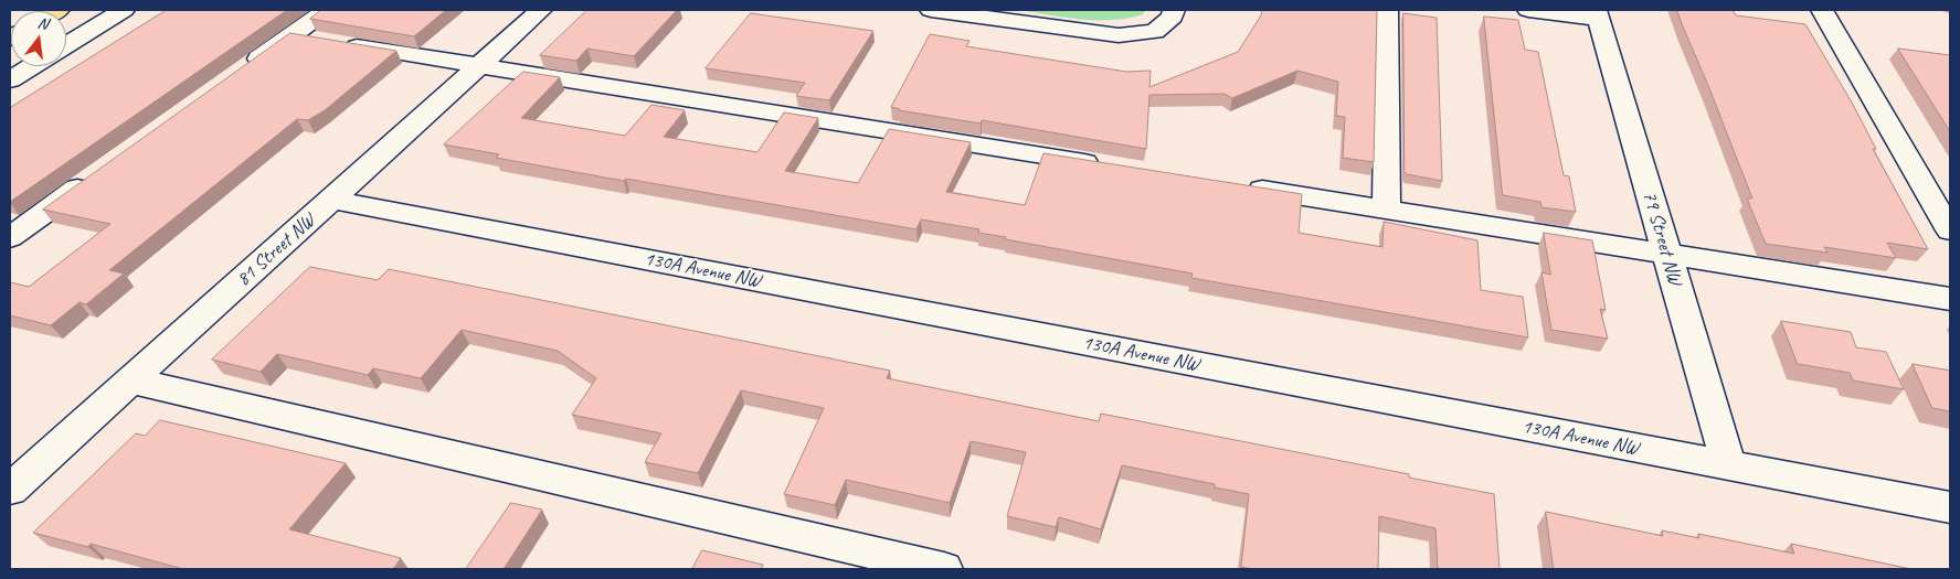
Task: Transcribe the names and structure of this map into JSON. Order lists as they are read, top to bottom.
{
  "streets": {
    "street": ["79 Street NW", "81 Street NW", "130A Avenue NW"]
  },
  "crossings": [
    ["79 Street NW", "130A Avenue NW"],
    ["81 Street NW", "130A Avenue NW"]
  ],
  "north": "top"
}
